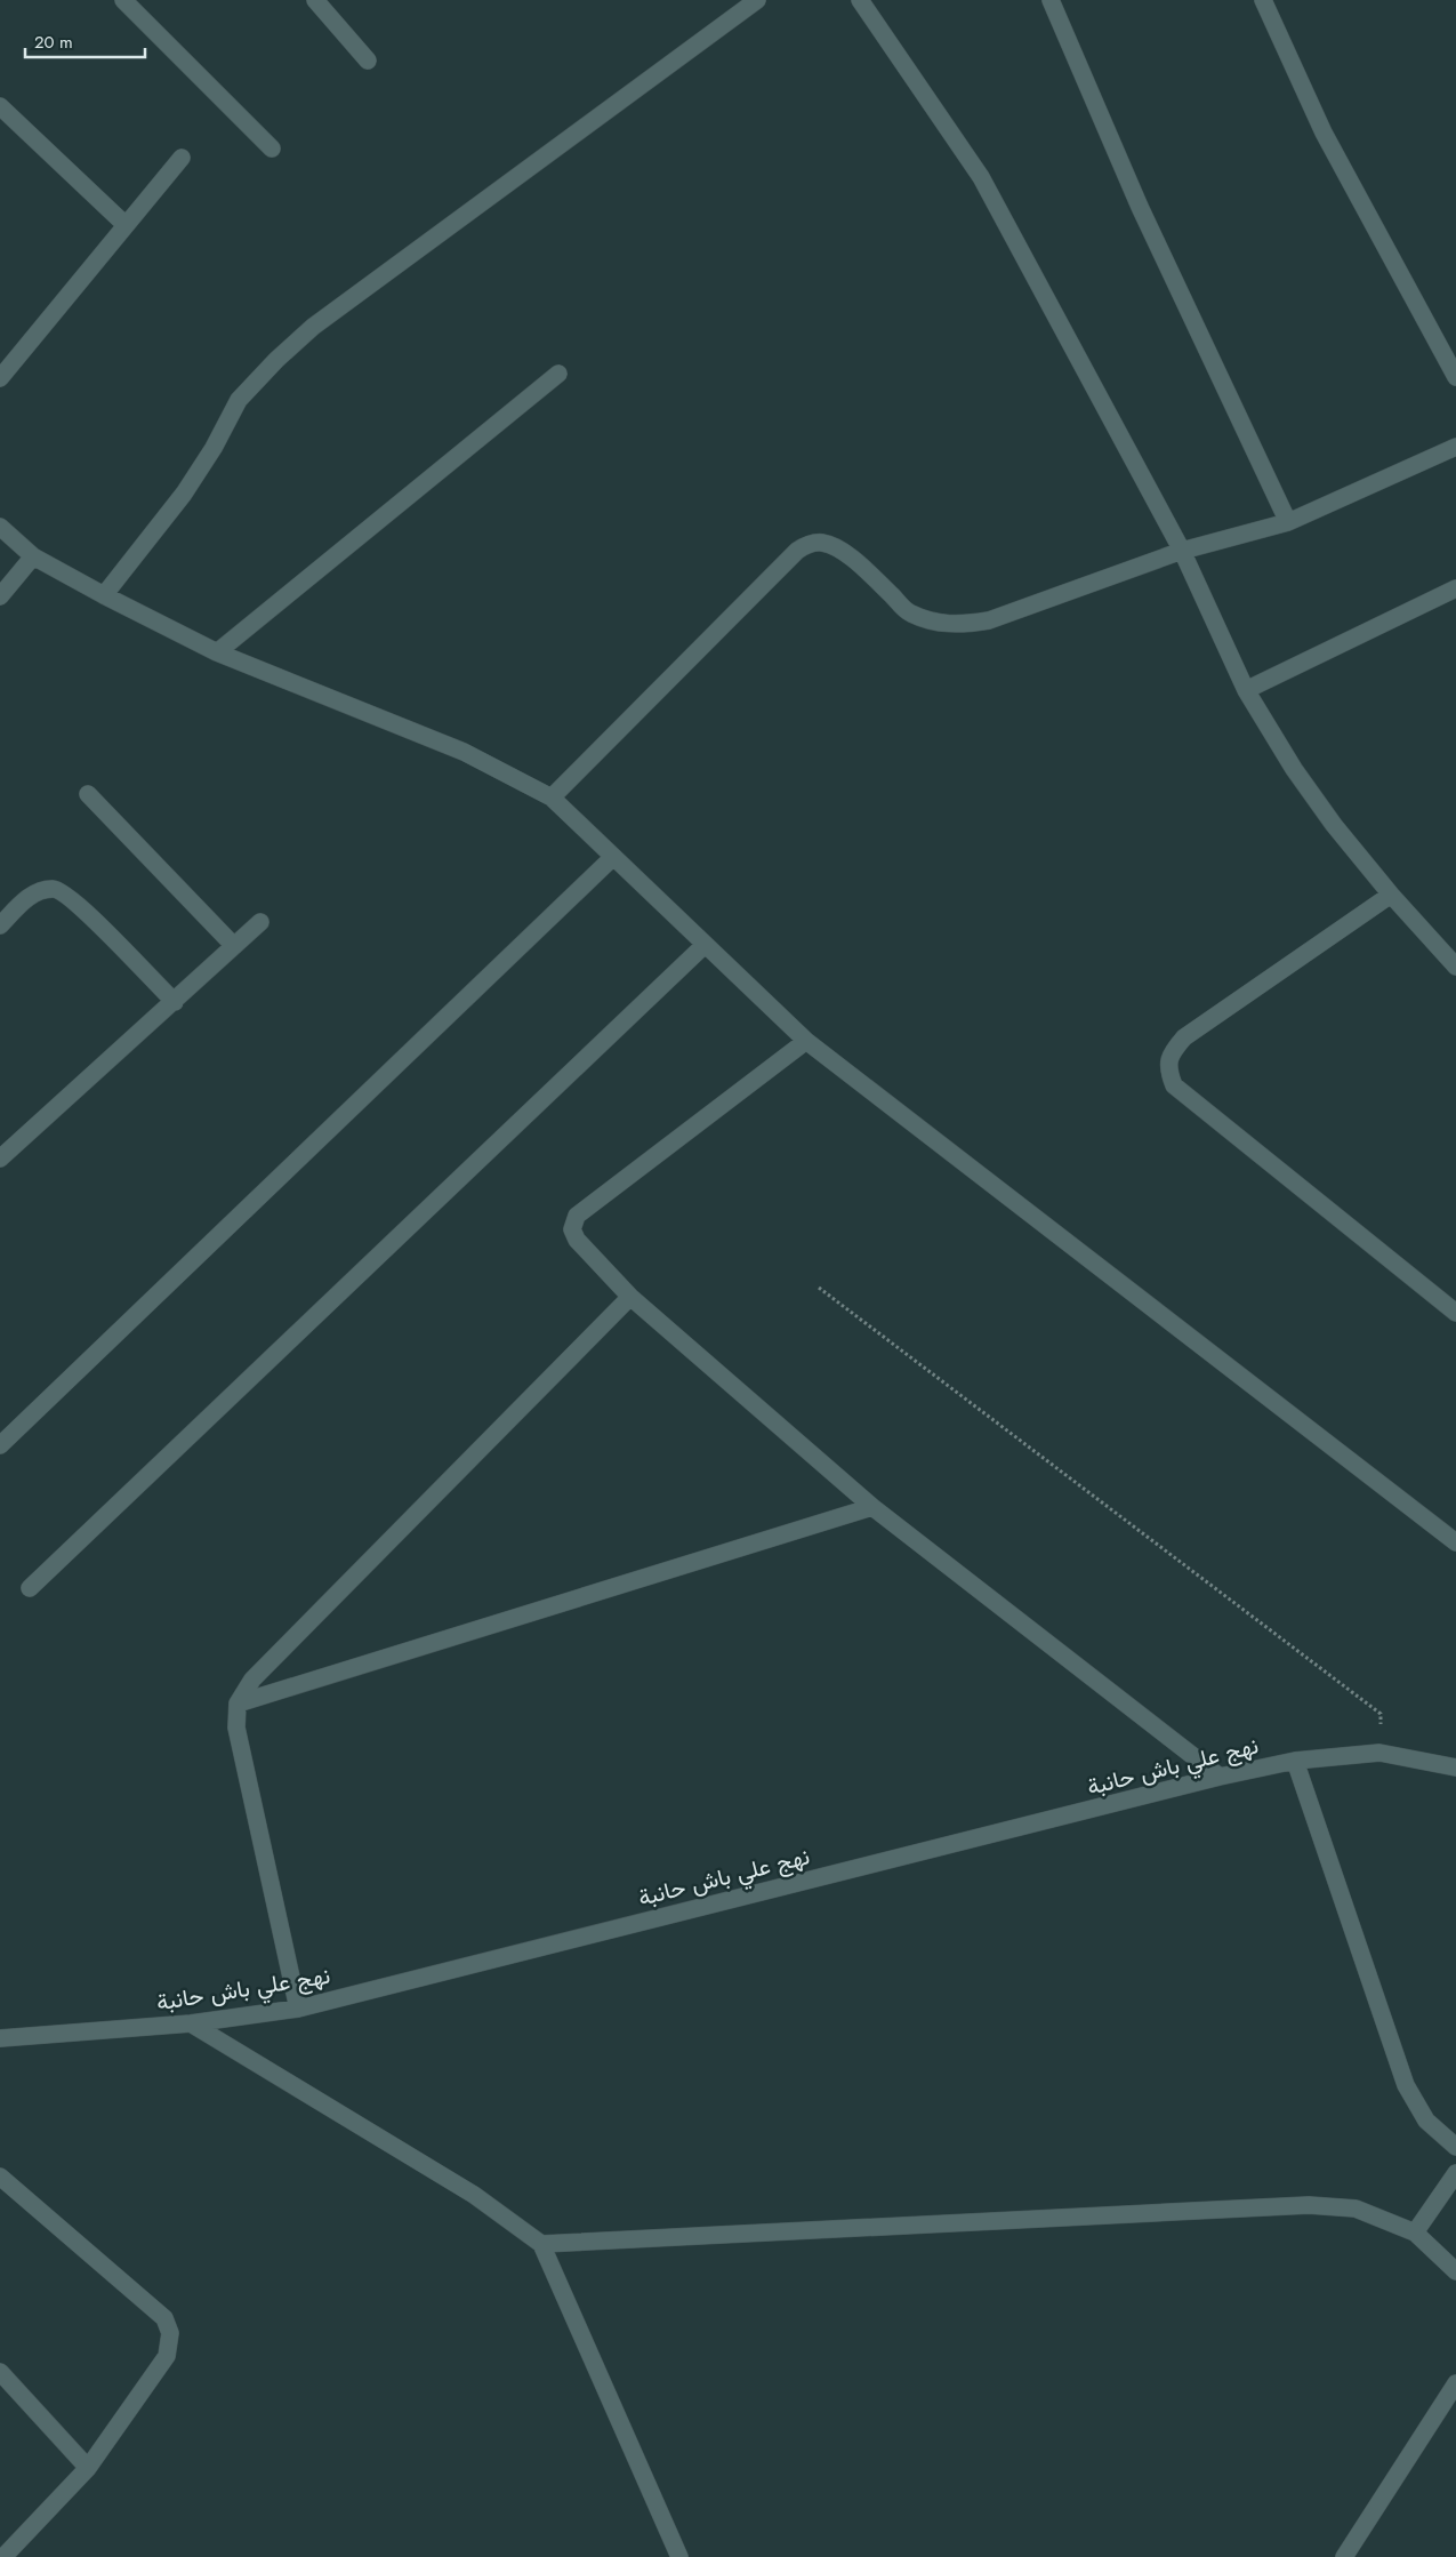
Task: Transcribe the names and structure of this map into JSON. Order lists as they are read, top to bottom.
{
  "streets": {
    "street": ["نهج علي باش حانبة"]
  },
  "scale_bar": "20 m"
}
